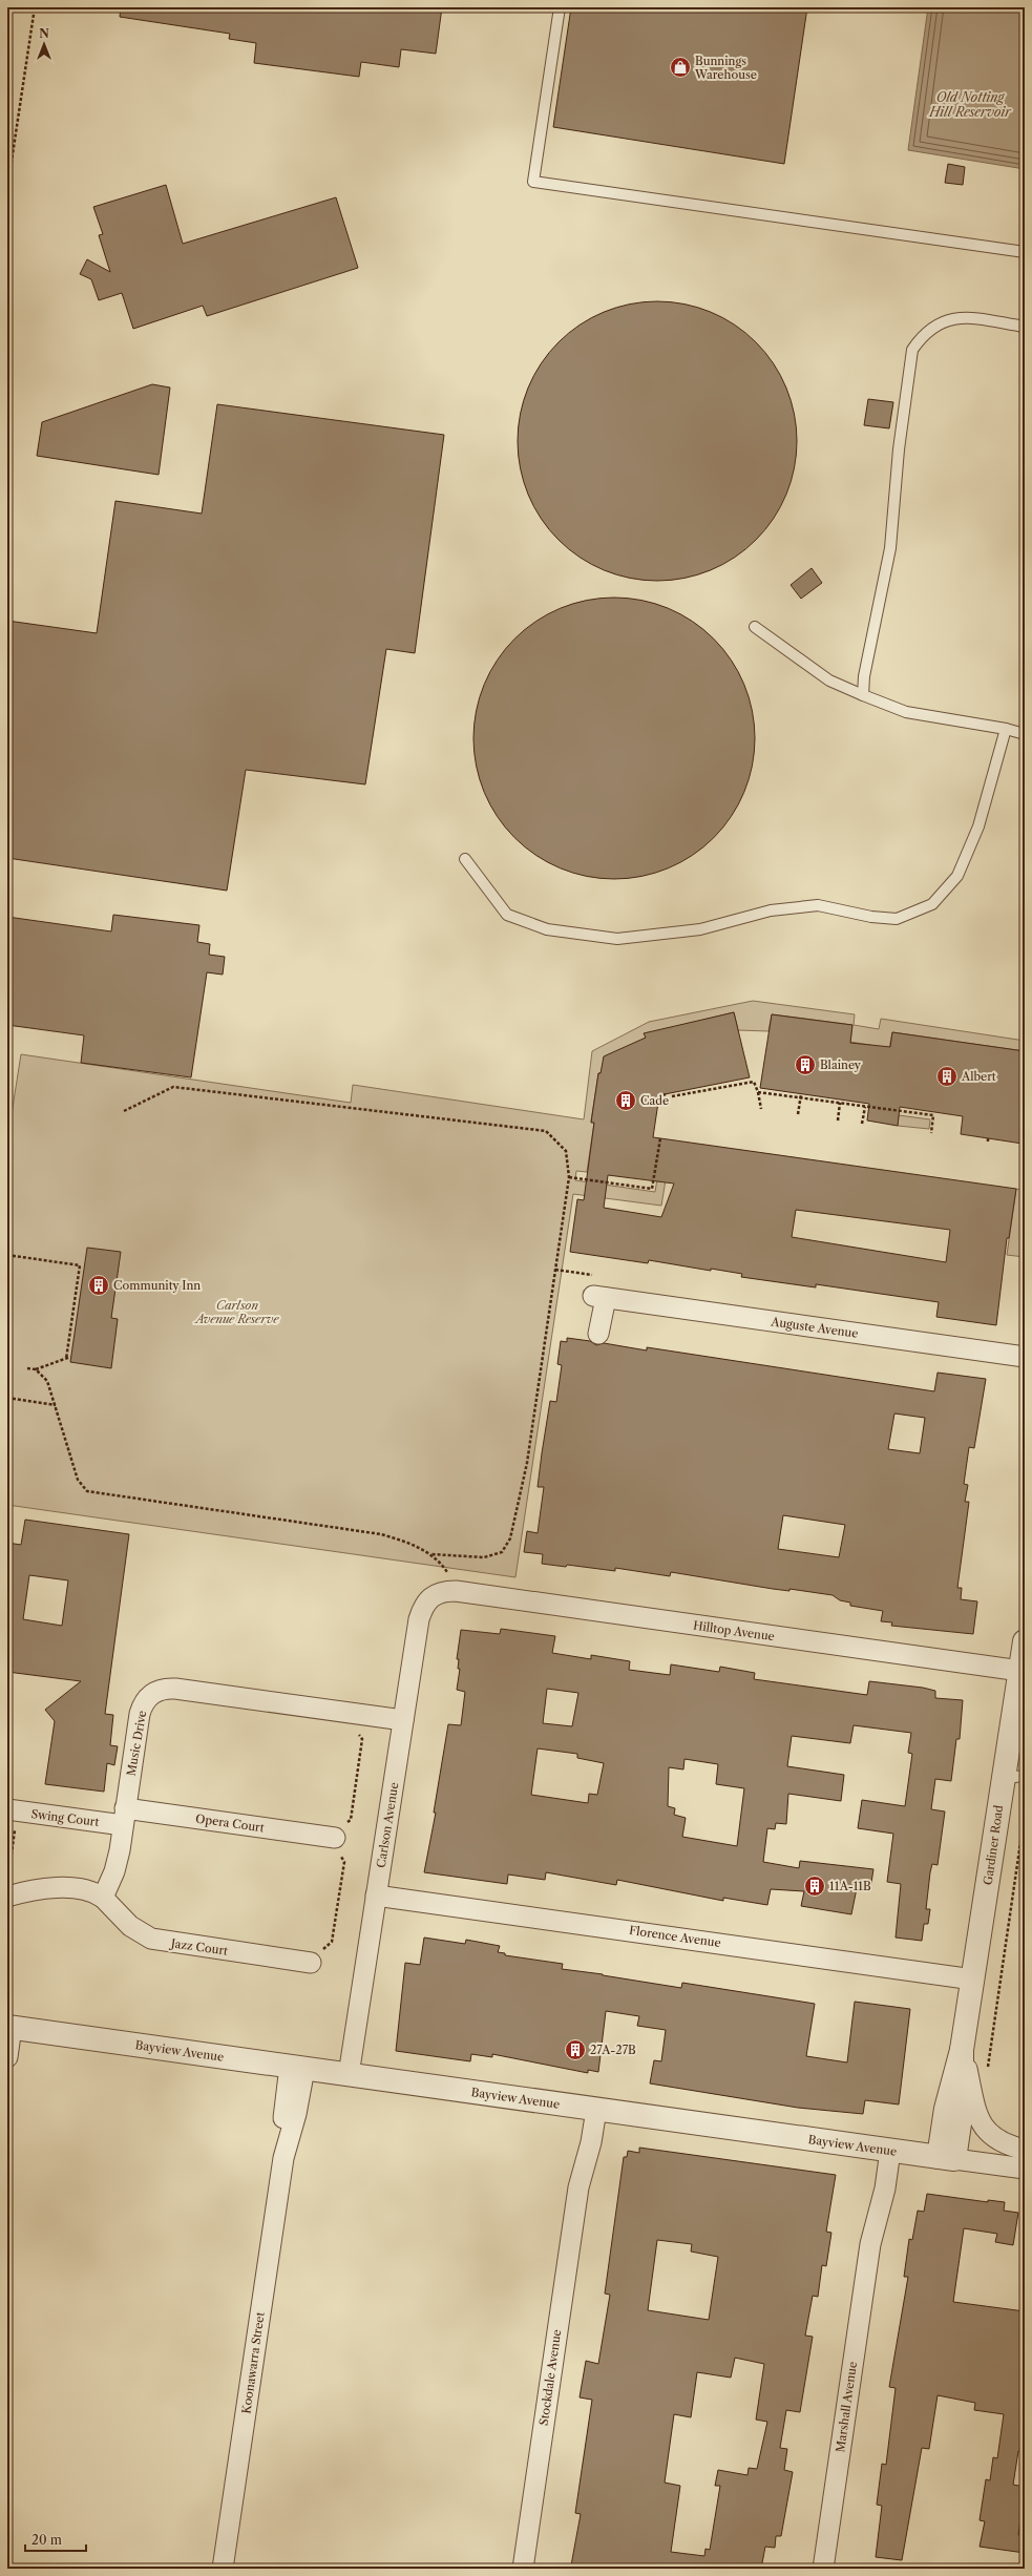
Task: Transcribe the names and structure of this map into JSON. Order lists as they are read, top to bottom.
{
  "streets": {
    "street": [
      "Auguste Avenue",
      "Hilltop Avenue",
      "Music Drive",
      "Swing Court",
      "Opera Court",
      "Carlson Avenue",
      "Gardiner Road",
      "Florence Avenue",
      "Jazz Court",
      "Bayview Avenue",
      "Koonawarra Street",
      "Stockdale Avenue",
      "Marshall Avenue"
    ]
  },
  "crossings": [
    ["Hilltop Avenue", "Carlson Avenue"],
    ["Hilltop Avenue", "Gardiner Road"],
    ["Music Drive", "Swing Court"],
    ["Music Drive", "Opera Court"],
    ["Music Drive", "Carlson Avenue"],
    ["Music Drive", "Jazz Court"],
    ["Swing Court", "Opera Court"],
    ["Carlson Avenue", "Florence Avenue"],
    ["Carlson Avenue", "Bayview Avenue"],
    ["Gardiner Road", "Florence Avenue"],
    ["Gardiner Road", "Bayview Avenue"],
    ["Bayview Avenue", "Koonawarra Street"],
    ["Bayview Avenue", "Stockdale Avenue"],
    ["Bayview Avenue", "Marshall Avenue"]
  ],
  "water": ["Old Notting Hill Reservoir"],
  "parks": ["Carlson Avenue Reserve"],
  "places": {
    "shop": ["Bunnings Warehouse"],
    "building": [
      "Blainey",
      "Albert",
      "Cade",
      "Community Inn",
      "11A-11B",
      "27A-27B"
    ]
  },
  "scale_bar": "20 m",
  "north": "top"
}
